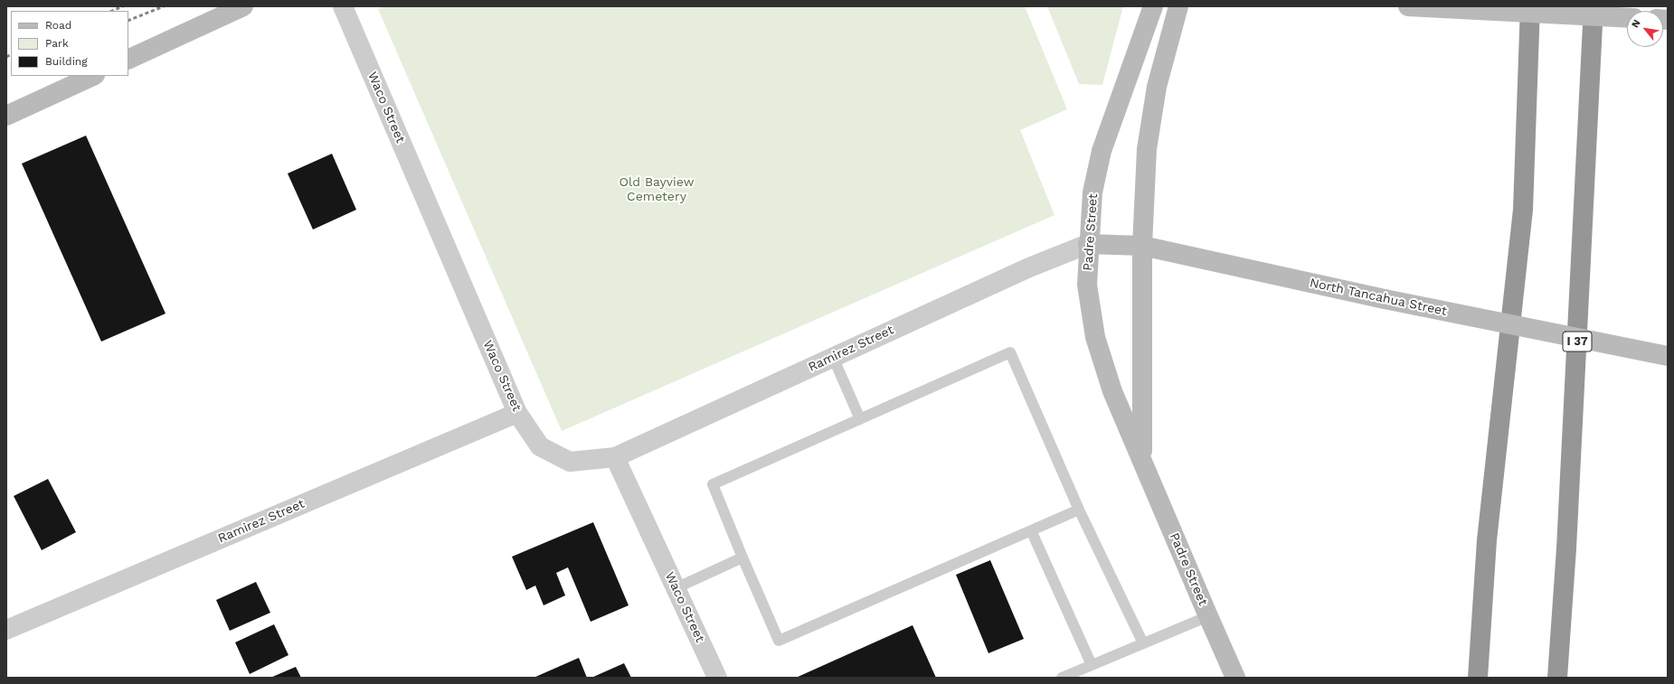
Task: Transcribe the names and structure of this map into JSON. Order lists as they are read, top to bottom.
{
  "streets": {
    "highway": ["I 37"],
    "main road": ["Padre Street", "North Tancahua Street"],
    "street": ["Waco Street", "Ramirez Street"]
  },
  "crossings": [
    ["Waco Street", "Ramirez Street"],
    ["Padre Street", "North Tancahua Street"],
    ["Padre Street", "Ramirez Street"],
    ["North Tancahua Street", "Ramirez Street"]
  ],
  "parks": ["Old Bayview Cemetery"],
  "legend": ["Road", "Park", "Building"],
  "north": "top left"
}
